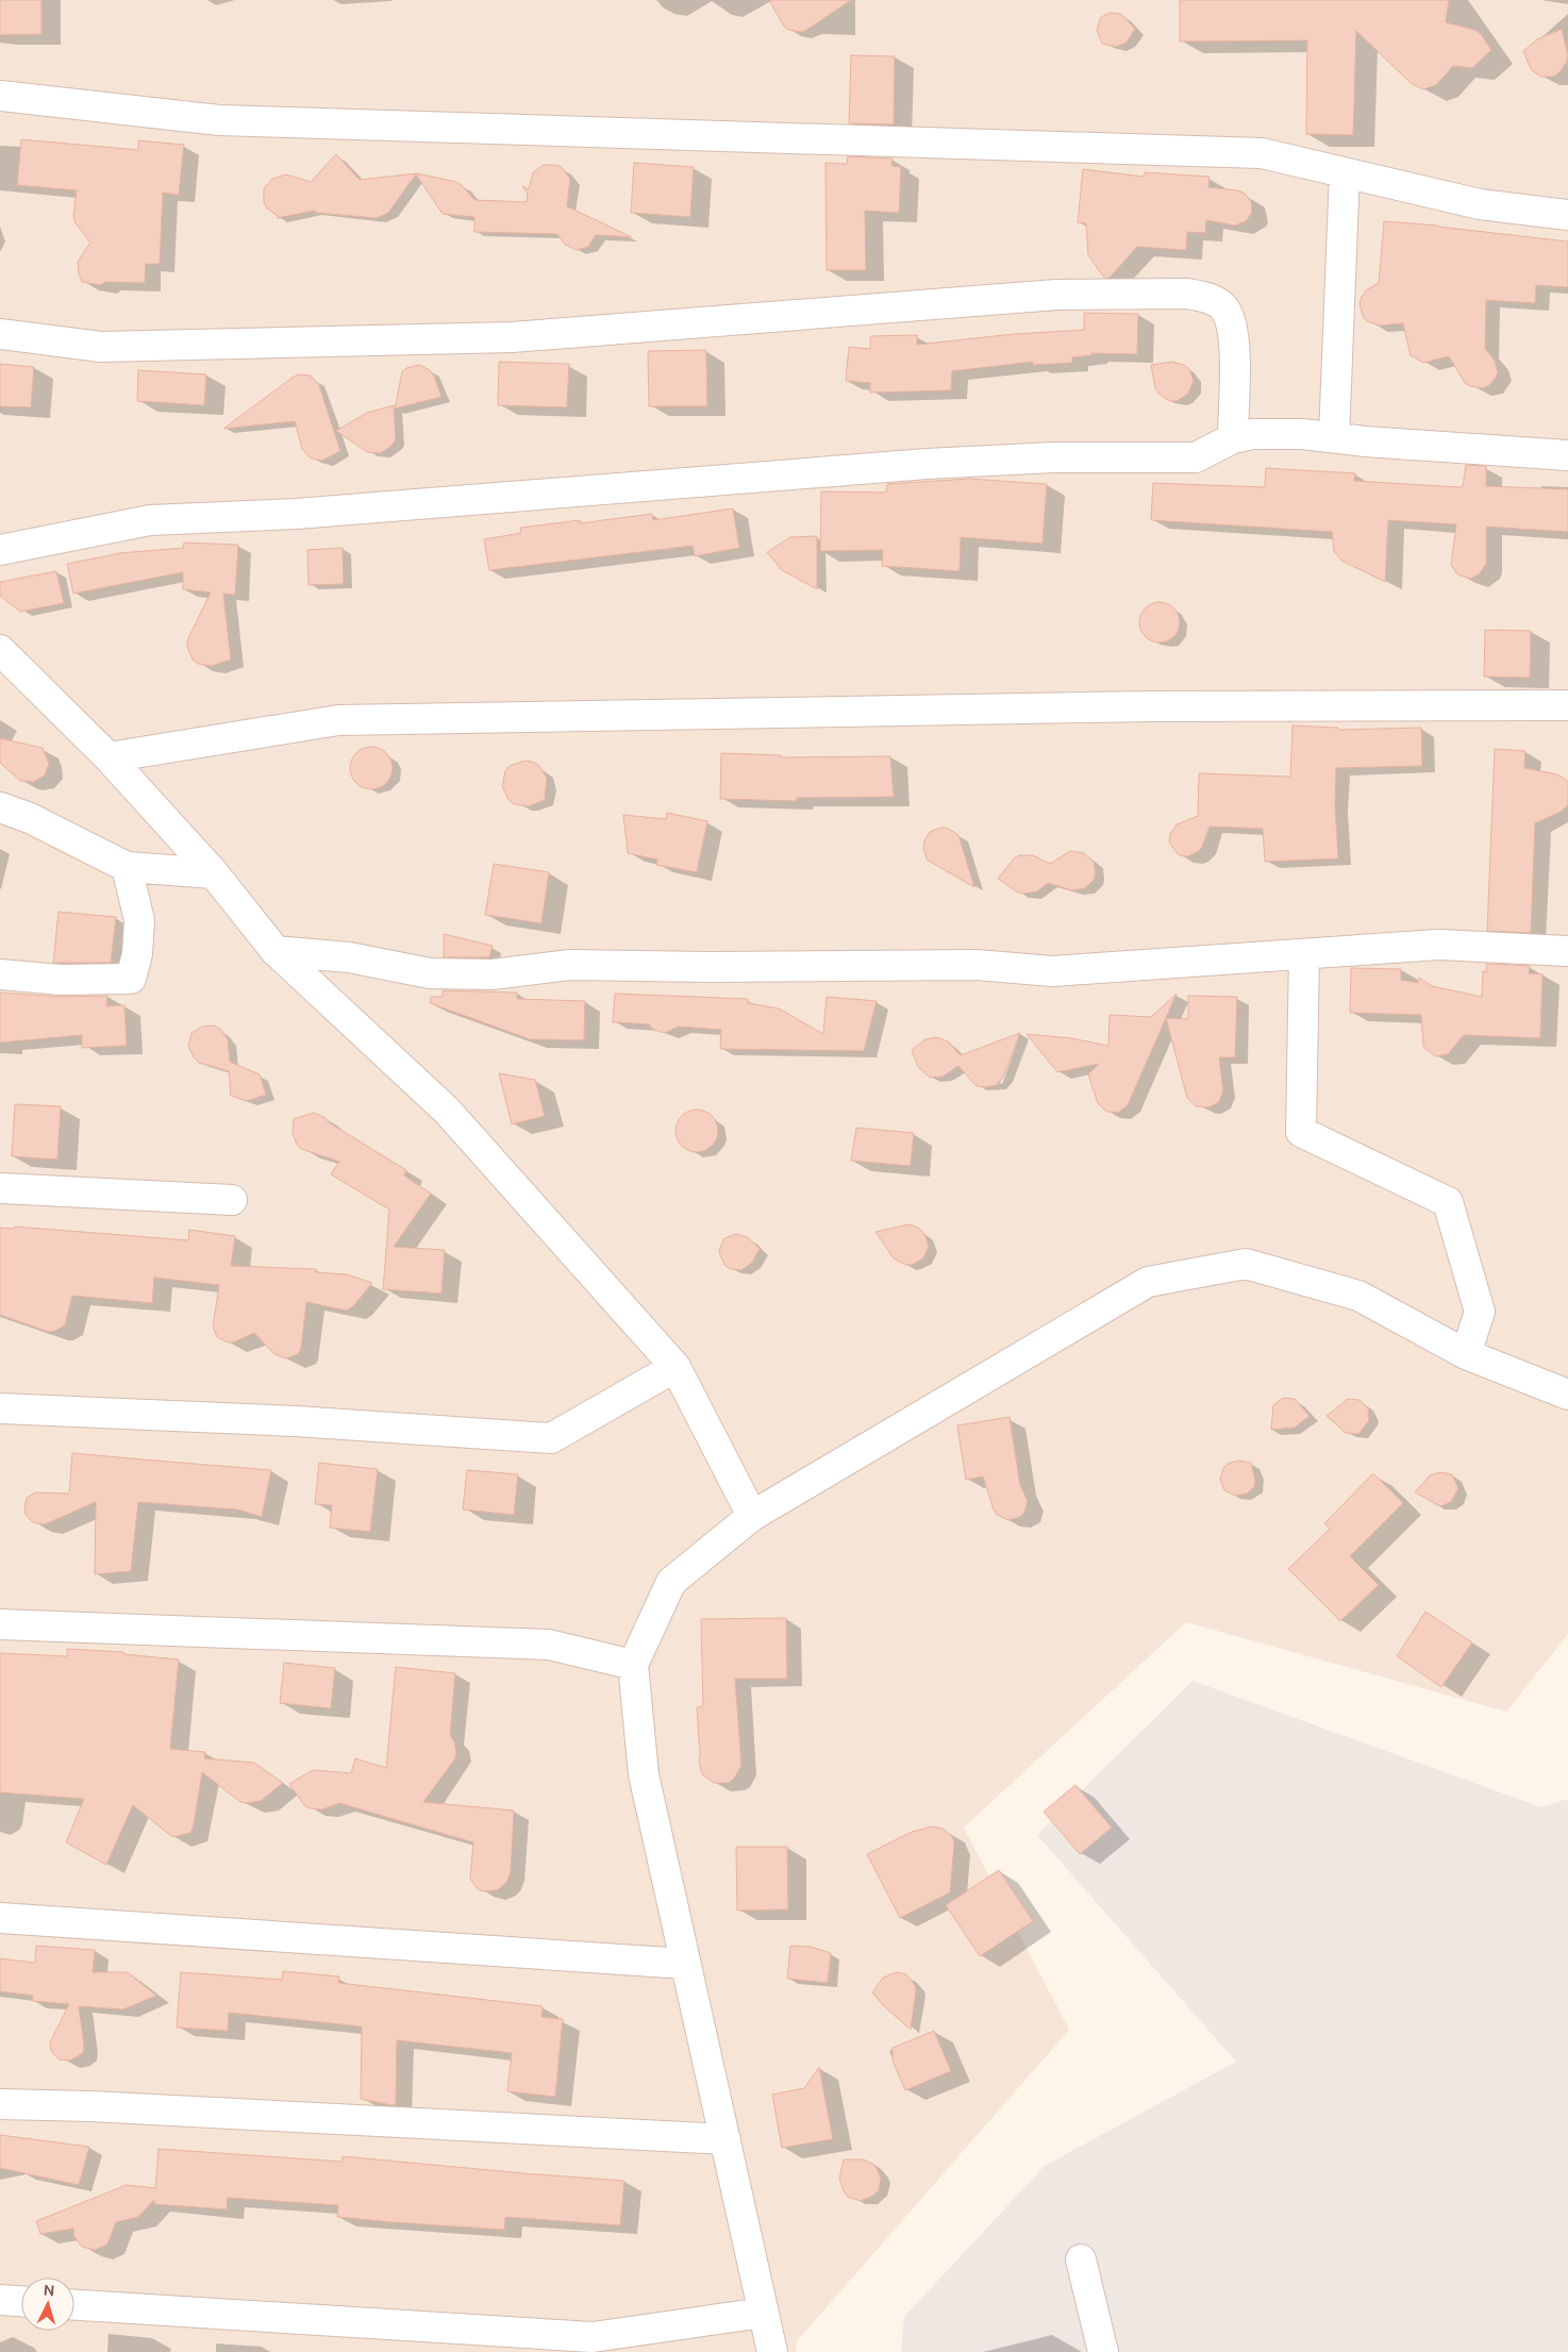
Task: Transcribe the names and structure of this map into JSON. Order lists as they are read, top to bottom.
{
  "north": "top"
}
